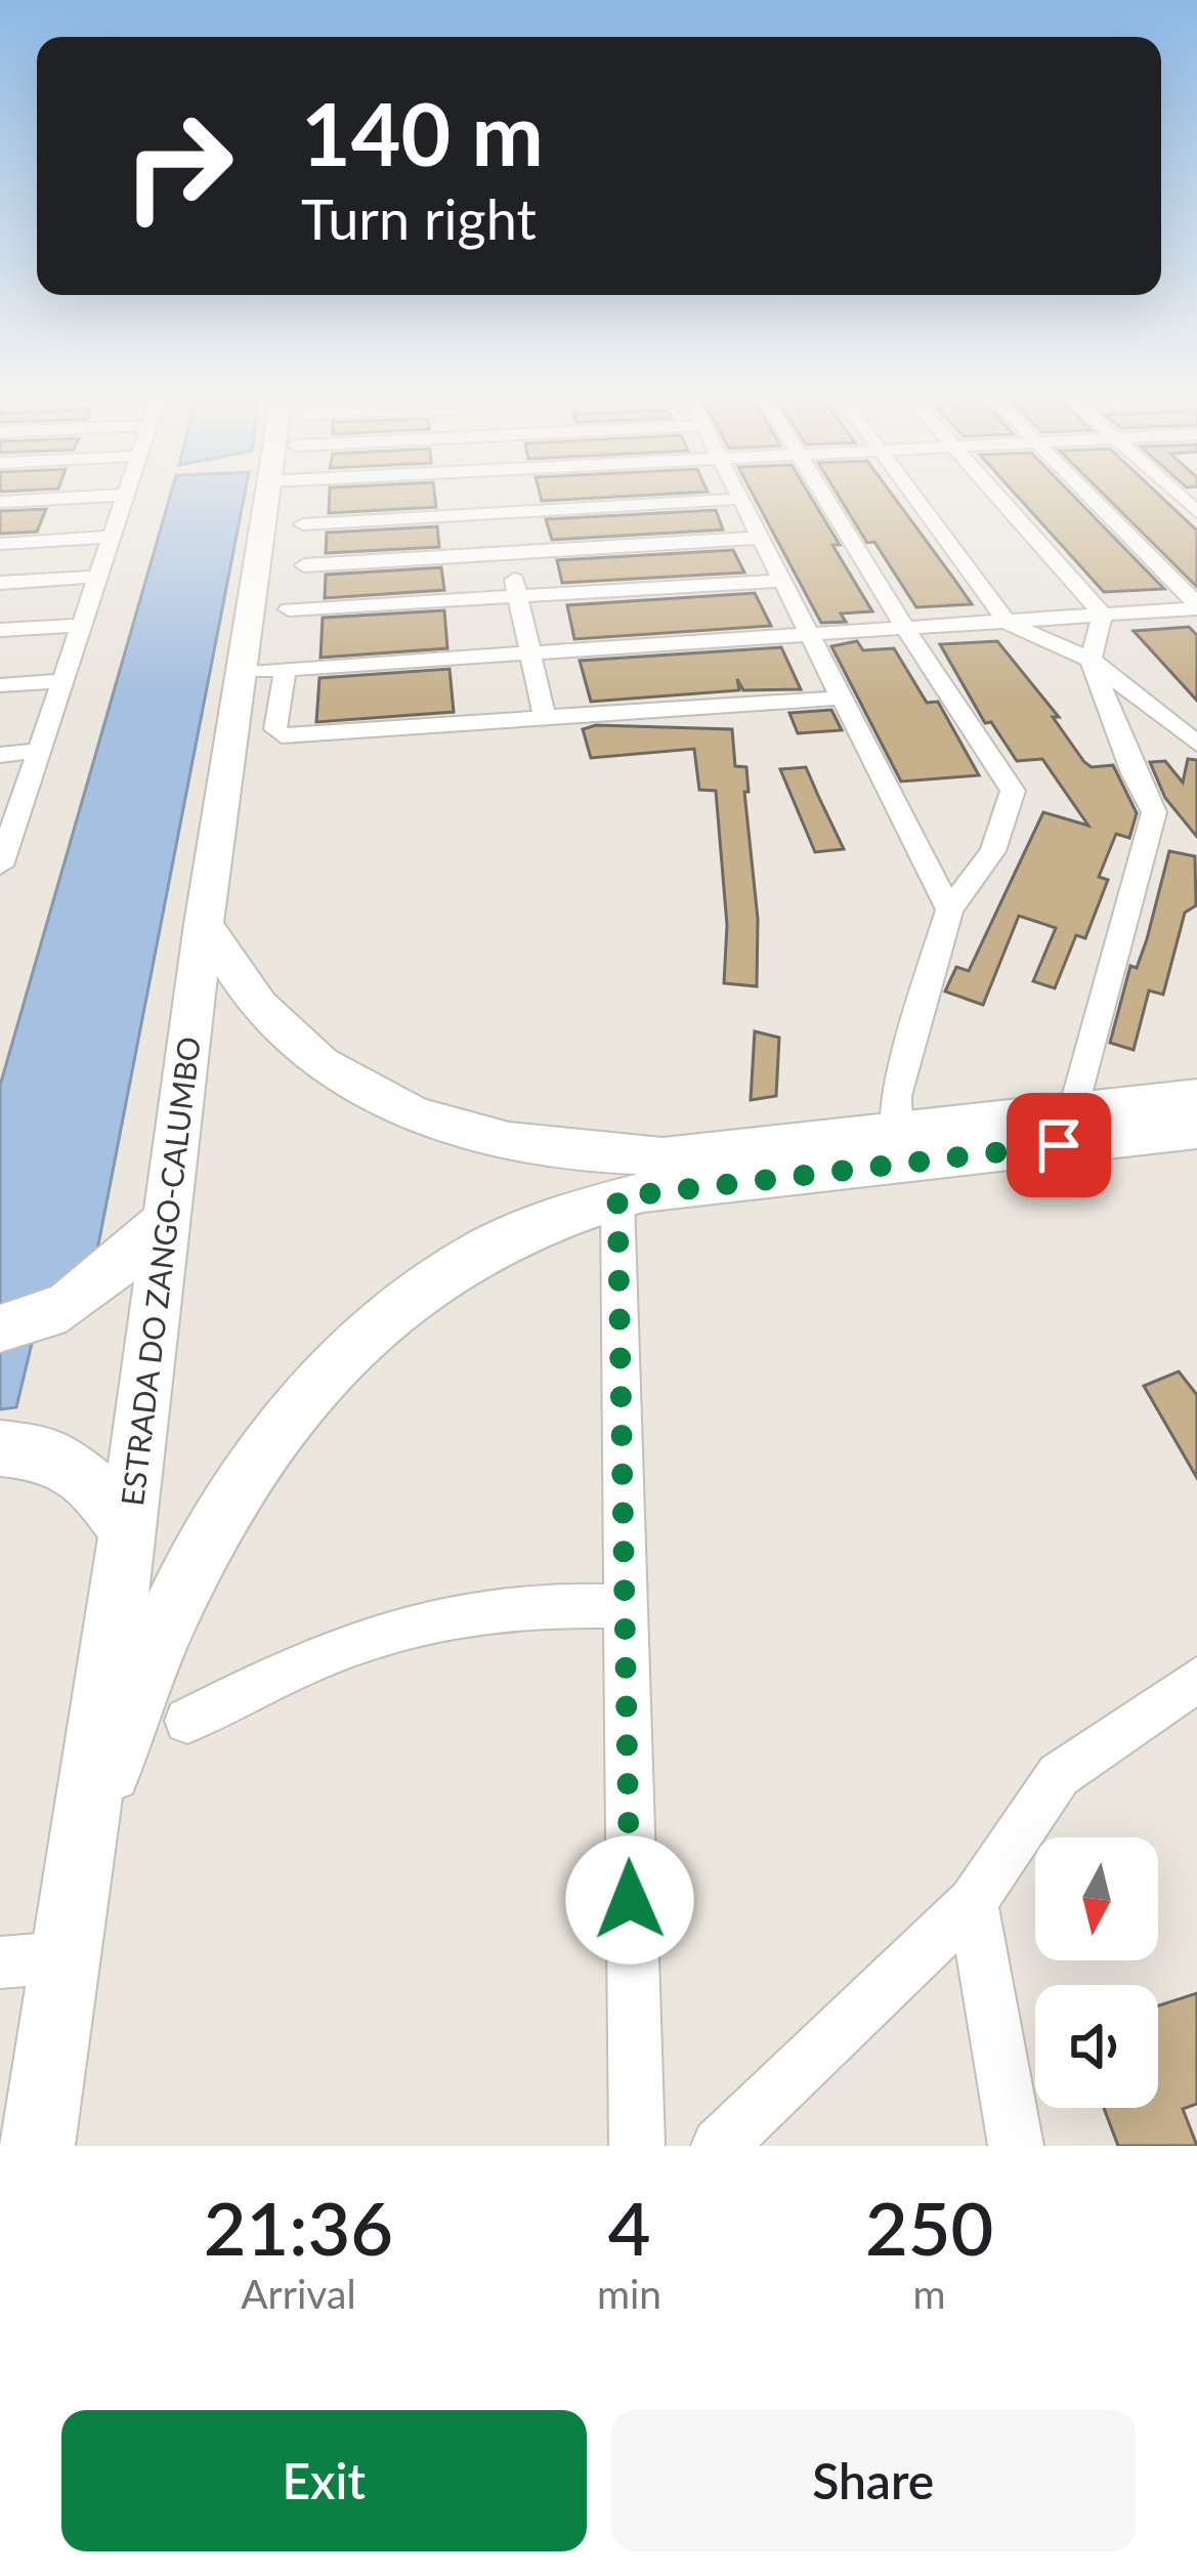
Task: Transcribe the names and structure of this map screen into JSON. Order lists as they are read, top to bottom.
{
  "streets": {
    "main road": ["ESTRADA DO ZANGO-CALUMBO"]
  },
  "north": "bottom",
  "page": {
    "turn": ["140 m", "Turn right"],
    "eta": [
      "21:36",
      "Arrival",
      "4",
      "min",
      "250",
      "m"
    ],
    "buttons": ["Exit", "Share"]
  }
}
